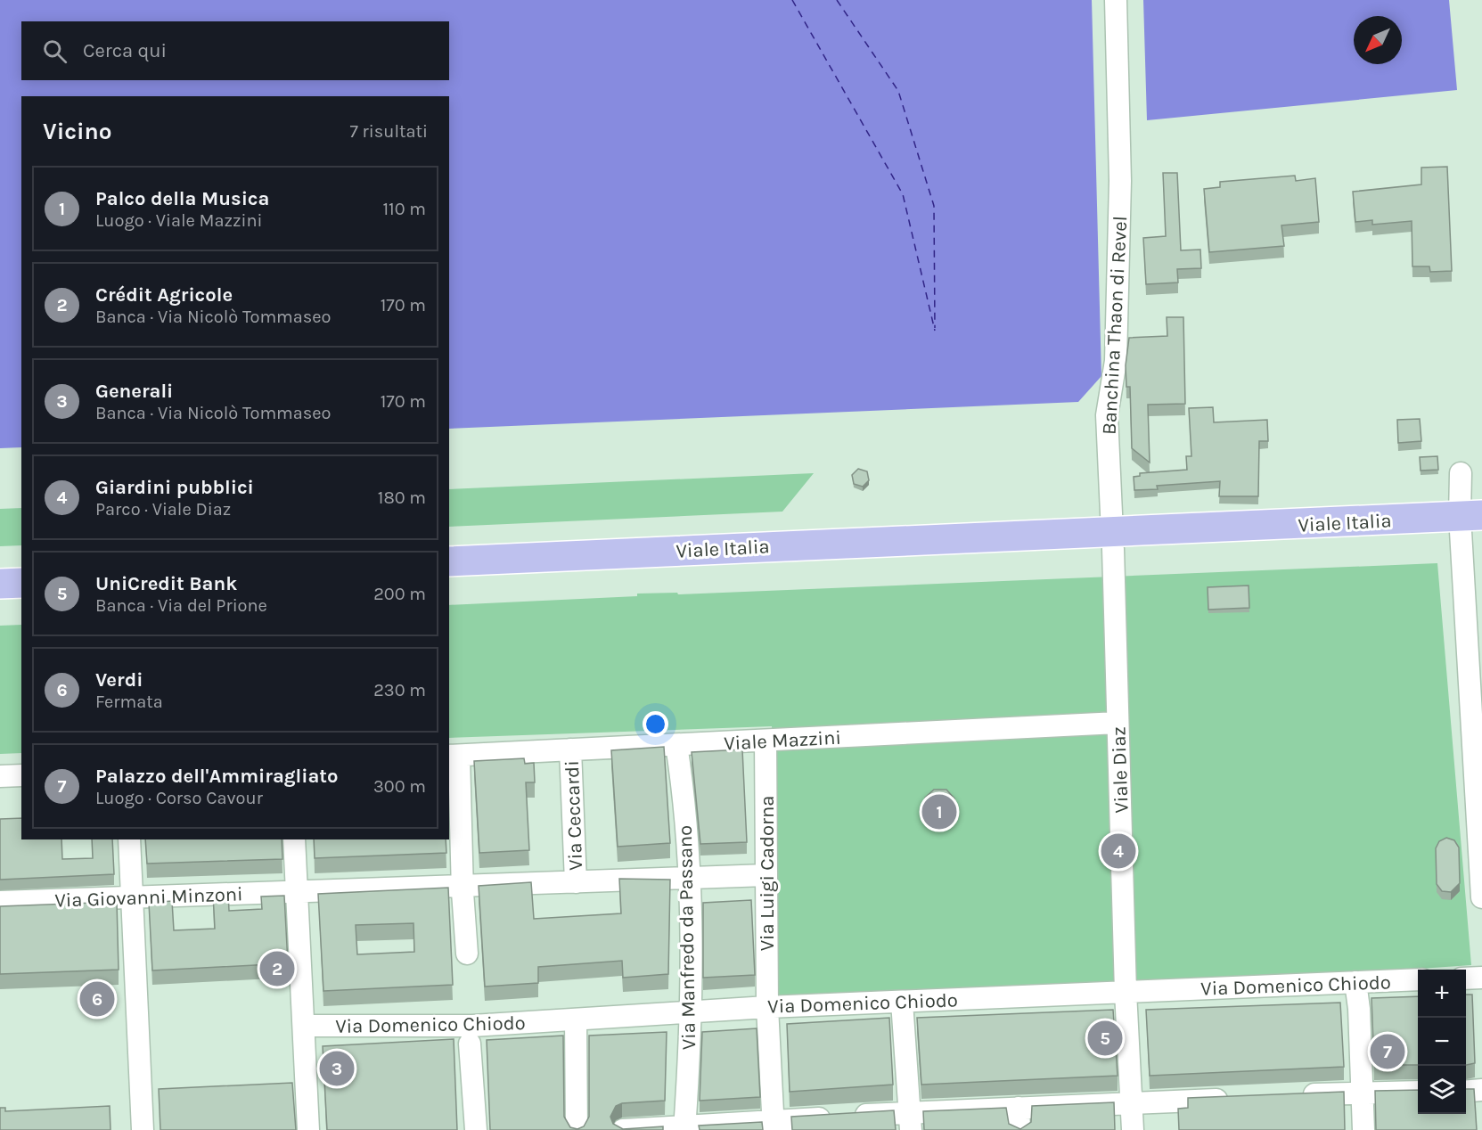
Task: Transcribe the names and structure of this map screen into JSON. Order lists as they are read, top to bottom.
{
  "streets": {
    "main road": ["Viale Italia"],
    "street": [
      "Banchina Thaon di Revel",
      "Viale Mazzini",
      "Viale Diaz",
      "Via Ceccardi",
      "Via Luigi Cadorna",
      "Via Giovanni Minzoni",
      "Via Manfredo da Passano",
      "Via Domenico Chiodo"
    ]
  },
  "crossings": [
    ["Banchina Thaon di Revel", "Viale Italia"],
    ["Banchina Thaon di Revel", "Viale Diaz"],
    ["Viale Italia", "Viale Diaz"],
    ["Viale Mazzini", "Viale Diaz"],
    ["Viale Mazzini", "Via Ceccardi"],
    ["Viale Mazzini", "Via Luigi Cadorna"],
    ["Viale Mazzini", "Via Manfredo da Passano"],
    ["Viale Diaz", "Via Domenico Chiodo"],
    ["Via Ceccardi", "Via Giovanni Minzoni"],
    ["Via Luigi Cadorna", "Via Giovanni Minzoni"],
    ["Via Luigi Cadorna", "Via Domenico Chiodo"],
    ["Via Giovanni Minzoni", "Via Manfredo da Passano"],
    ["Via Manfredo da Passano", "Via Domenico Chiodo"]
  ],
  "north": "bottom left",
  "page": {
    "search": "Cerca qui",
    "heading": ["Vicino", "7 risultati"],
    "list": [
      {
        "mark": "1",
        "name": "Palco della Musica",
        "note": "Luogo · Viale Mazzini",
        "value": "110 m"
      },
      {
        "mark": "2",
        "name": "Crédit Agricole",
        "note": "Banca · Via Nicolò Tommaseo",
        "value": "170 m"
      },
      {
        "mark": "3",
        "name": "Generali",
        "note": "Banca · Via Nicolò Tommaseo",
        "value": "170 m"
      },
      {
        "mark": "4",
        "name": "Giardini pubblici",
        "note": "Parco · Viale Diaz",
        "value": "180 m"
      },
      {
        "mark": "5",
        "name": "UniCredit Bank",
        "note": "Banca · Via del Prione",
        "value": "200 m"
      },
      {
        "mark": "6",
        "name": "Verdi",
        "note": "Fermata",
        "value": "230 m"
      },
      {
        "mark": "7",
        "name": "Palazzo dell'Ammiragliato",
        "note": "Luogo · Corso Cavour",
        "value": "300 m"
      }
    ],
    "pins": [
      "1",
      "4",
      "2",
      "6",
      "5",
      "7",
      "3"
    ],
    "map_buttons": ["+", "−"]
  }
}
